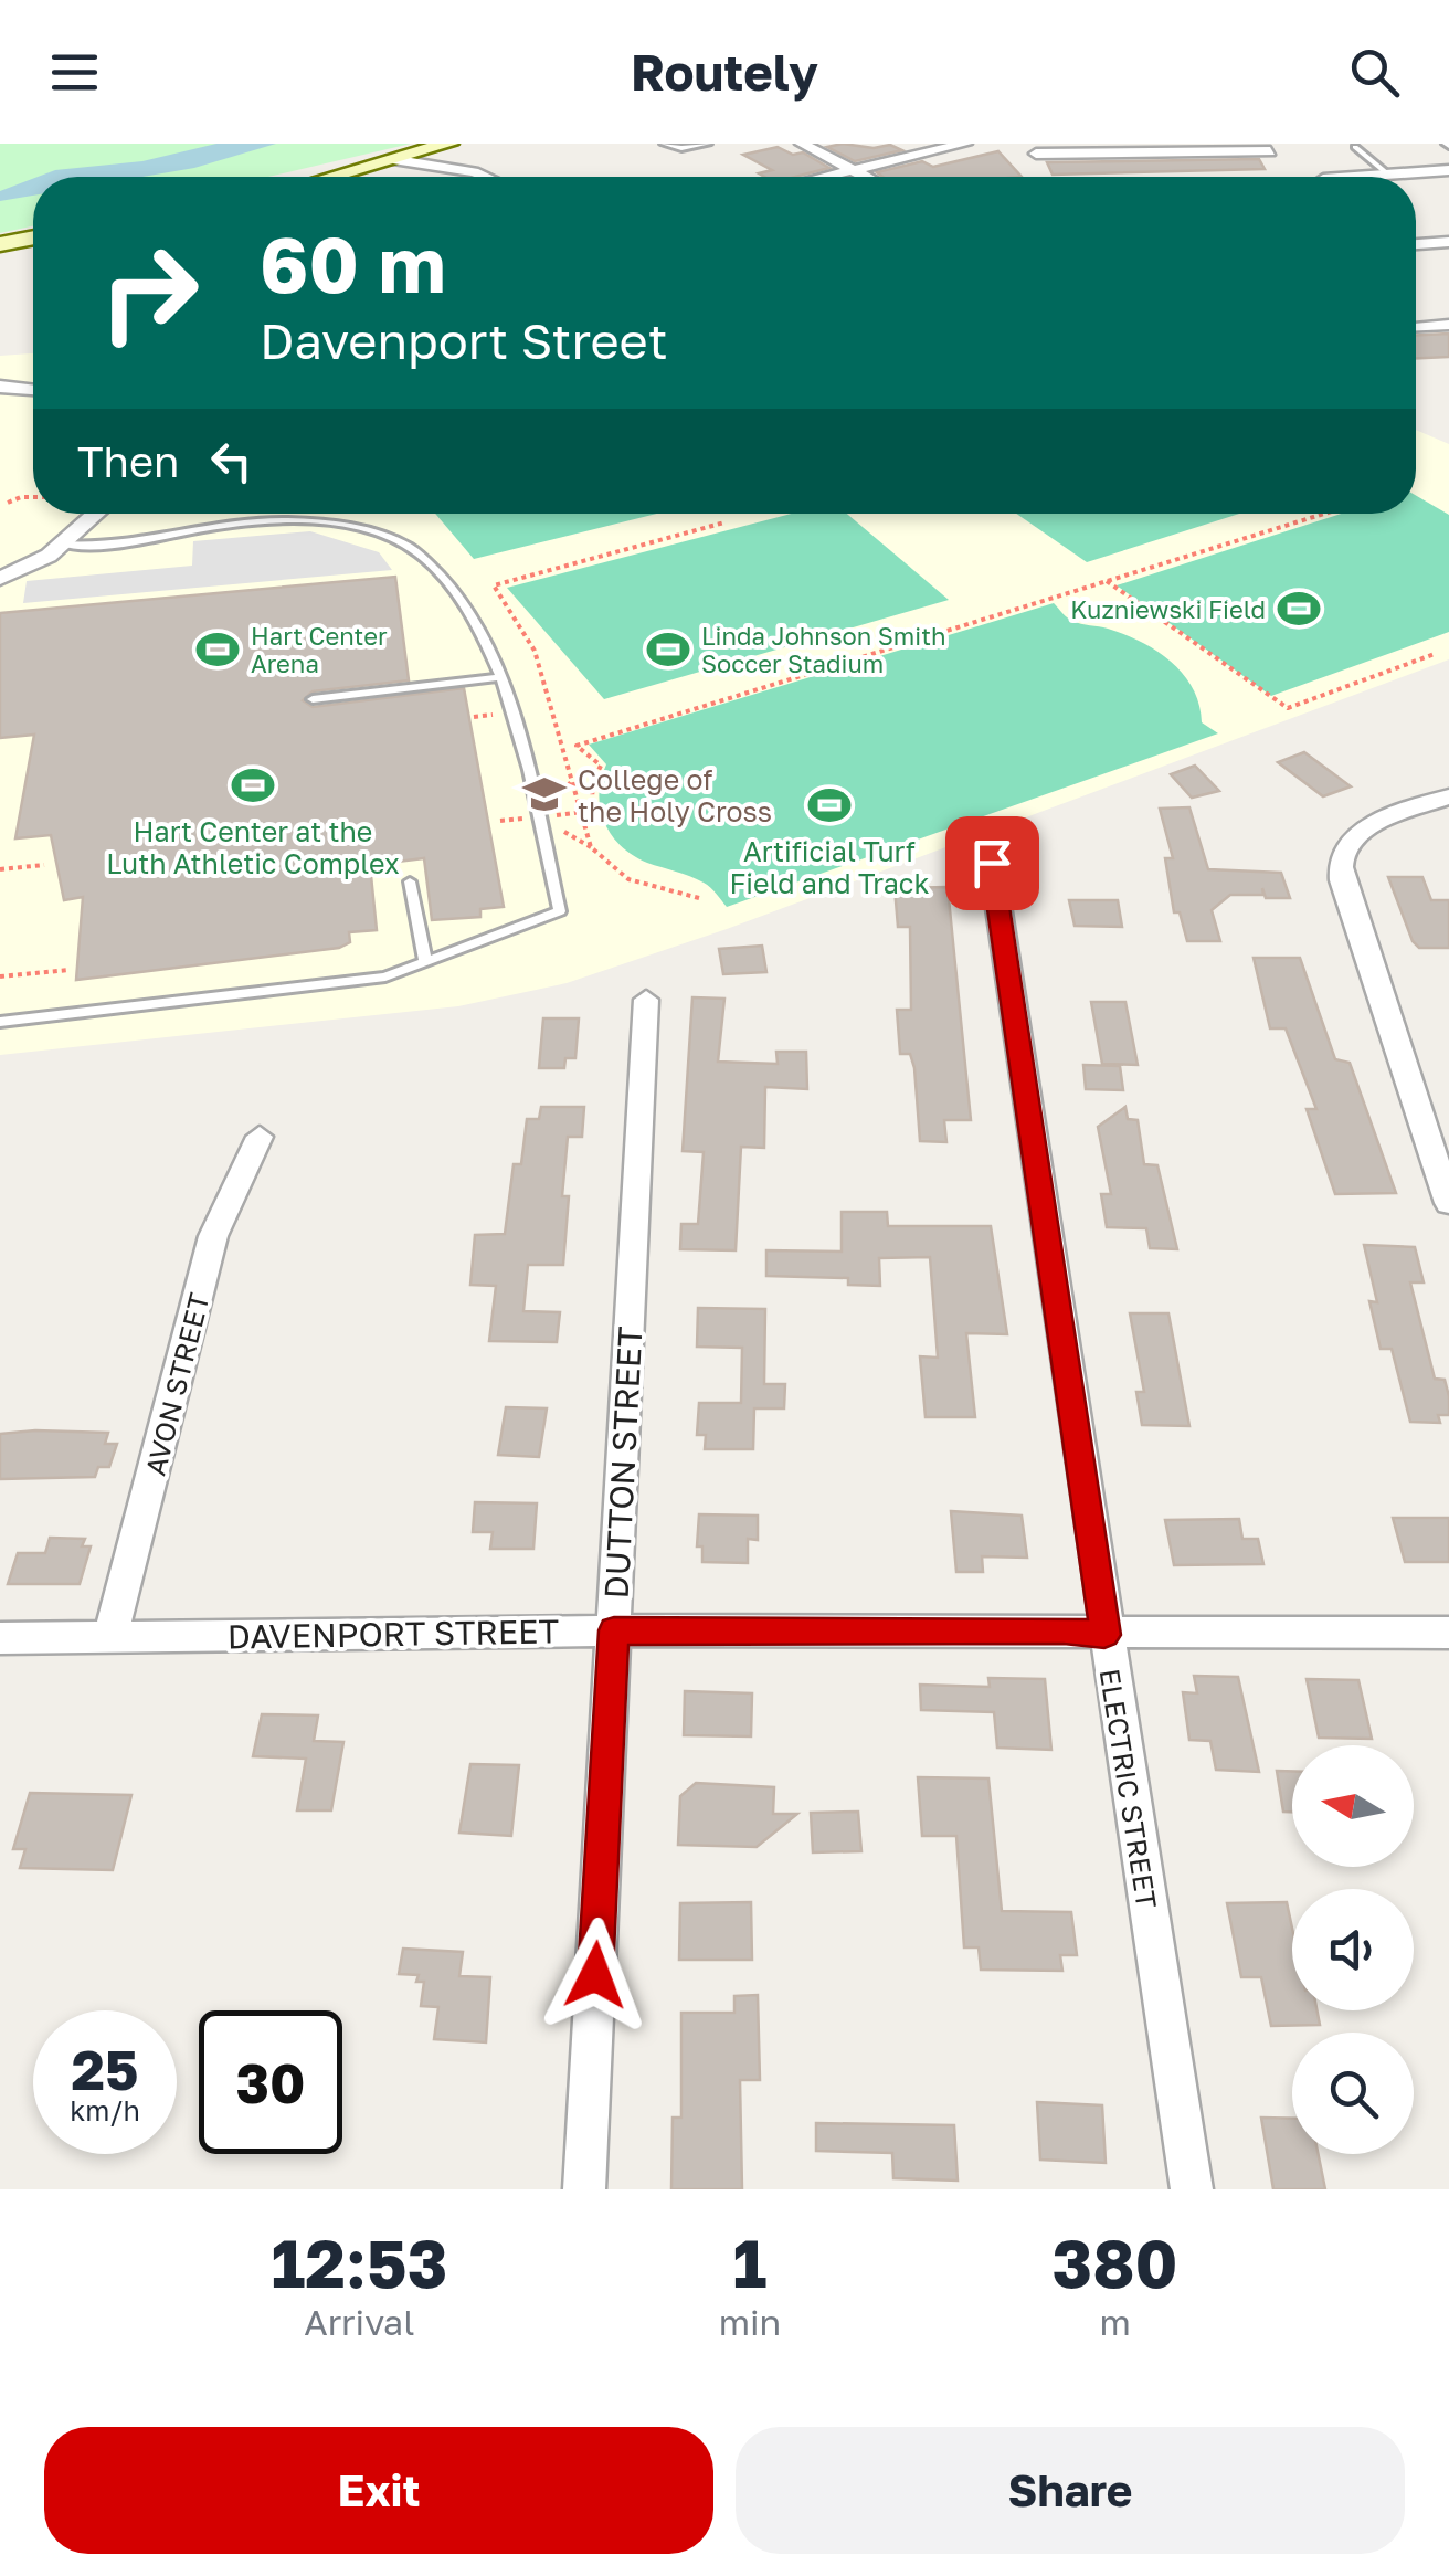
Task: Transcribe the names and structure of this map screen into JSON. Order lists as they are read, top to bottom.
{
  "streets": {
    "street": [
      "AVON STREET",
      "DUTTON STREET",
      "DAVENPORT STREET",
      "ELECTRIC STREET"
    ]
  },
  "crossings": [
    ["AVON STREET", "DAVENPORT STREET"],
    ["DUTTON STREET", "DAVENPORT STREET"],
    ["DAVENPORT STREET", "ELECTRIC STREET"]
  ],
  "places": {
    "sports": [
      "Kuzniewski Field",
      "Hart Center Arena",
      "Linda Johnson Smith Soccer Stadium",
      "Hart Center at the Luth Athletic Complex",
      "Artificial Turf Field and Track"
    ],
    "school or university": ["College of the Holy Cross"]
  },
  "north": "left",
  "page": {
    "header": "Routely",
    "turn": ["60 m", "Davenport Street"],
    "then": "Then",
    "speed": "25 km/h",
    "limit": "30",
    "eta": [
      "12:53",
      "Arrival",
      "1",
      "min",
      "380",
      "m"
    ],
    "buttons": ["Exit", "Share"]
  }
}
